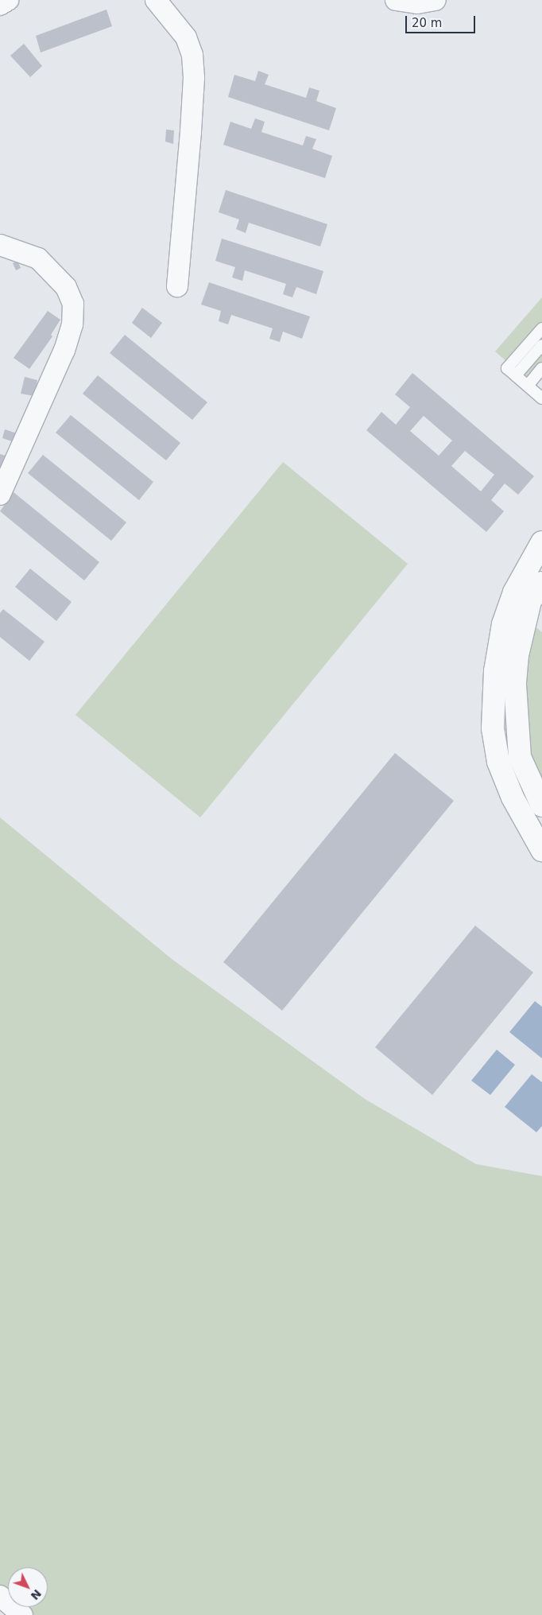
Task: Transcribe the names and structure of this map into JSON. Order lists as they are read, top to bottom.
{
  "scale_bar": "20 m",
  "north": "bottom right"
}
